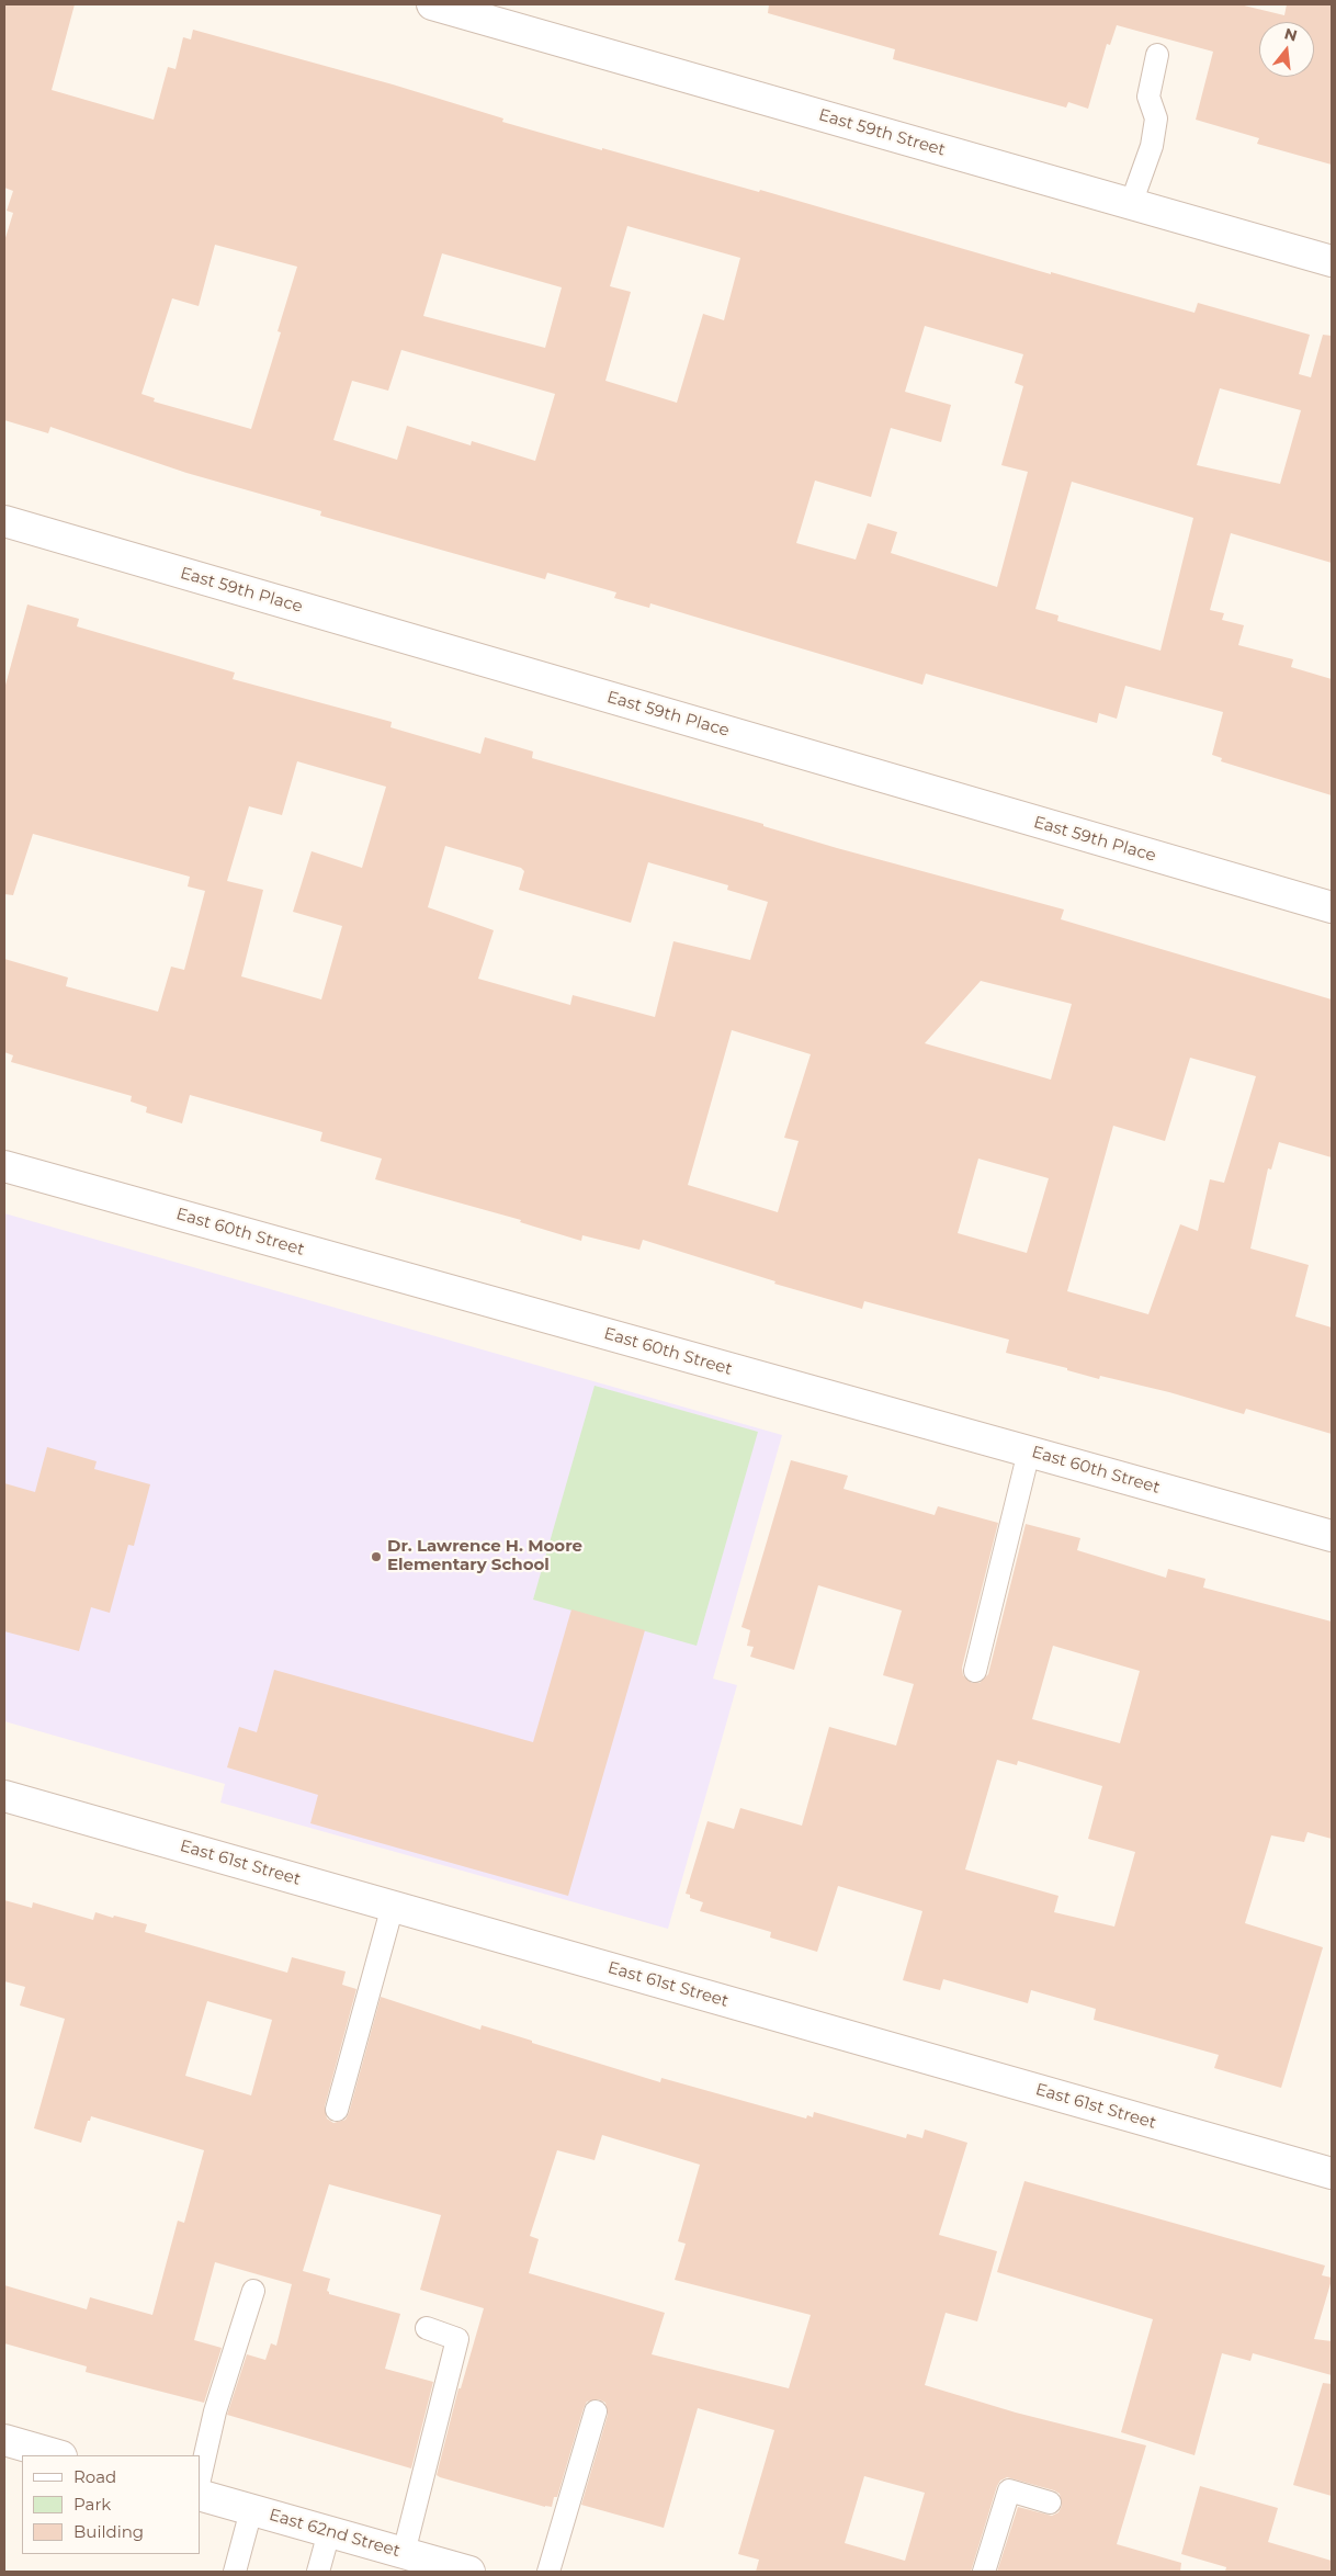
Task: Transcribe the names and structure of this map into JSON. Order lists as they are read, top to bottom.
{
  "streets": {
    "street": [
      "East 59th Street",
      "East 59th Place",
      "East 60th Street",
      "East 61st Street",
      "East 62nd Street"
    ]
  },
  "places": ["Dr. Lawrence H. Moore Elementary School"],
  "legend": ["Road", "Park", "Building"],
  "north": "top"
}
